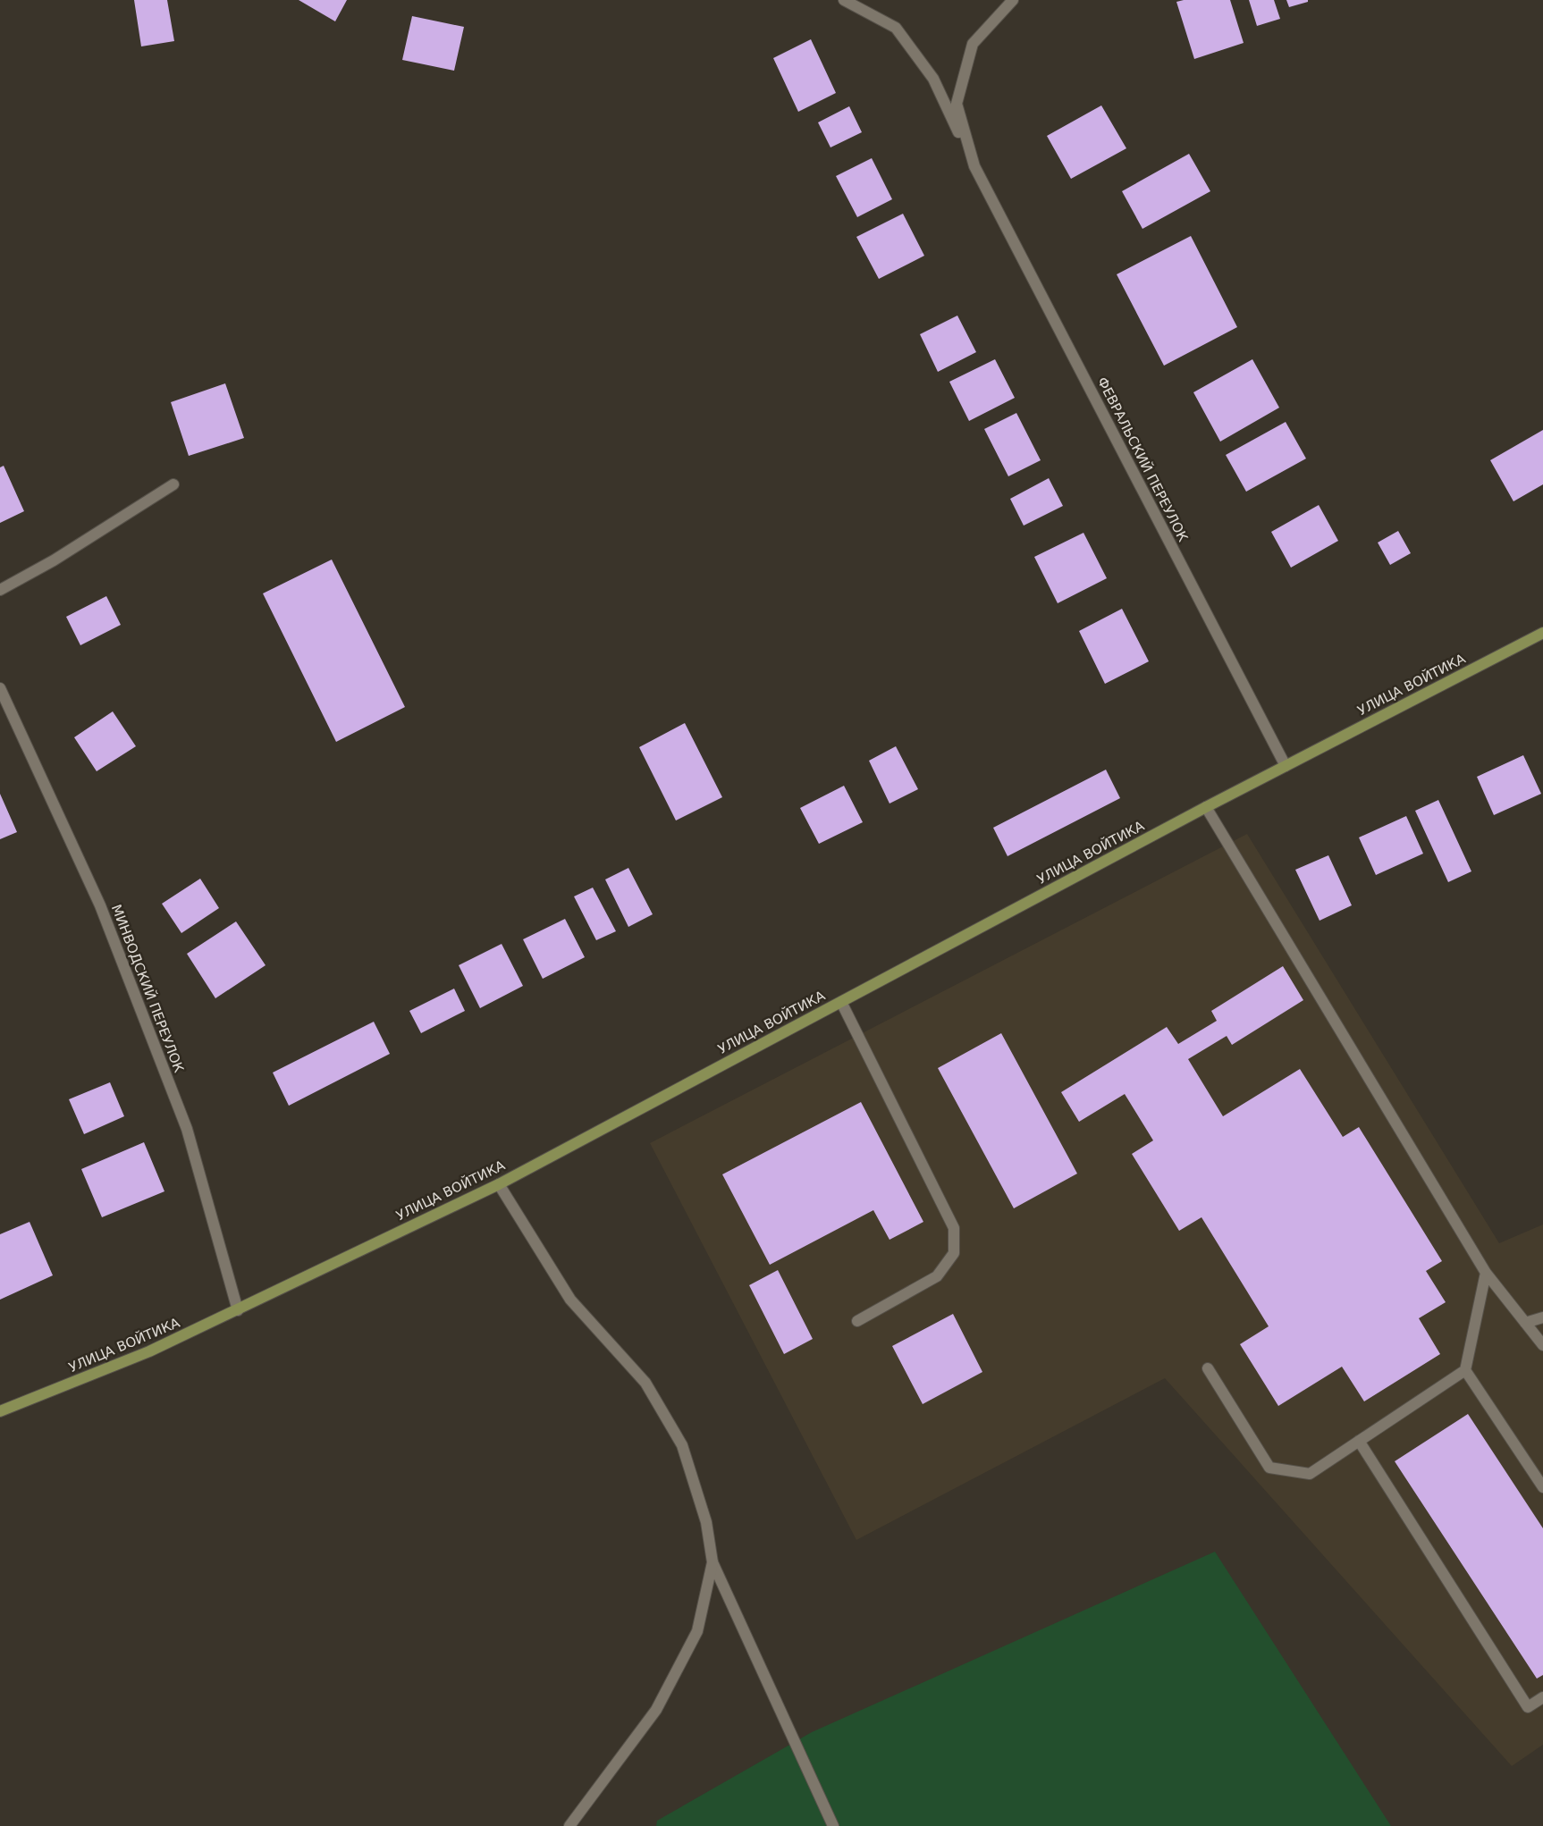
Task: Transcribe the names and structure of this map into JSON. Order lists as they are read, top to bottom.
{
  "streets": {
    "main road": ["УЛИЦА ВОЙТИКА"],
    "street": ["ФЕВРАЛЬСКИЙ ПЕРЕУЛОК", "МИНВОДСКИЙ ПЕРЕУЛОК"]
  },
  "crossings": [
    ["ФЕВРАЛЬСКИЙ ПЕРЕУЛОК", "УЛИЦА ВОЙТИКА"],
    ["УЛИЦА ВОЙТИКА", "МИНВОДСКИЙ ПЕРЕУЛОК"]
  ]
}
